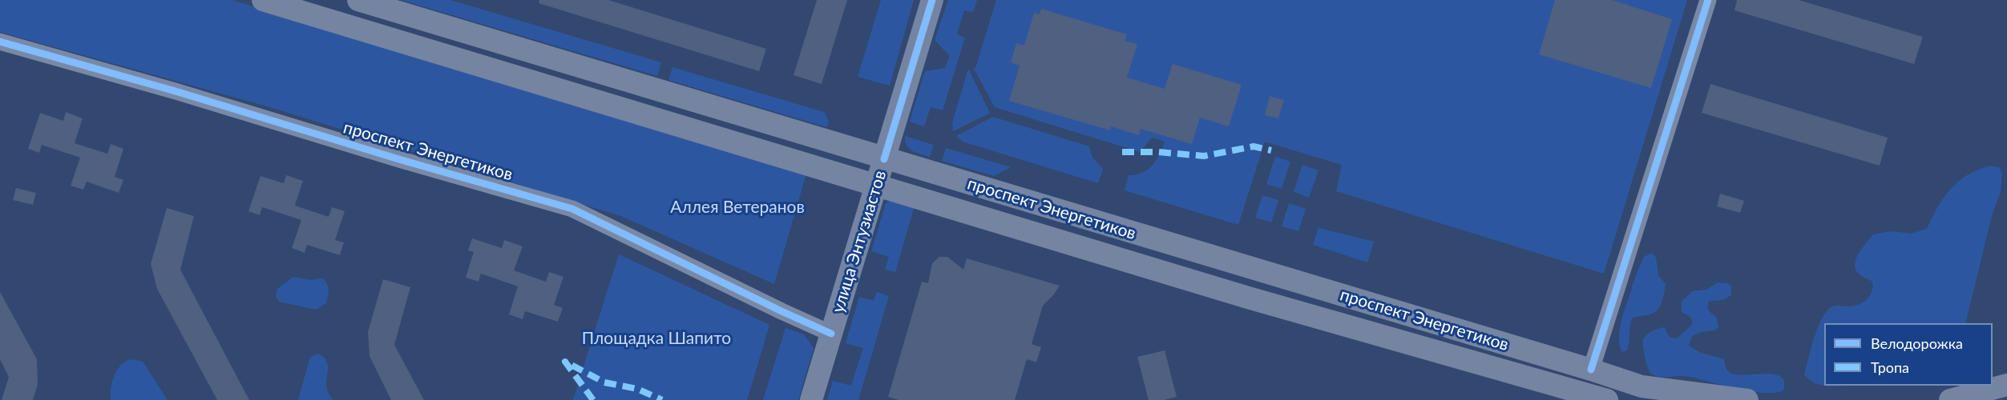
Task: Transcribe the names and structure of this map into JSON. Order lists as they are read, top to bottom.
{
  "streets": {
    "main road": ["проспект Энергетиков", "улица Энтузиастов"]
  },
  "crossings": [
    ["проспект Энергетиков", "улица Энтузиастов"]
  ],
  "parks": ["Аллея Ветеранов", "Площадка Шапито"],
  "legend": ["Велодорожка", "Тропа"]
}
